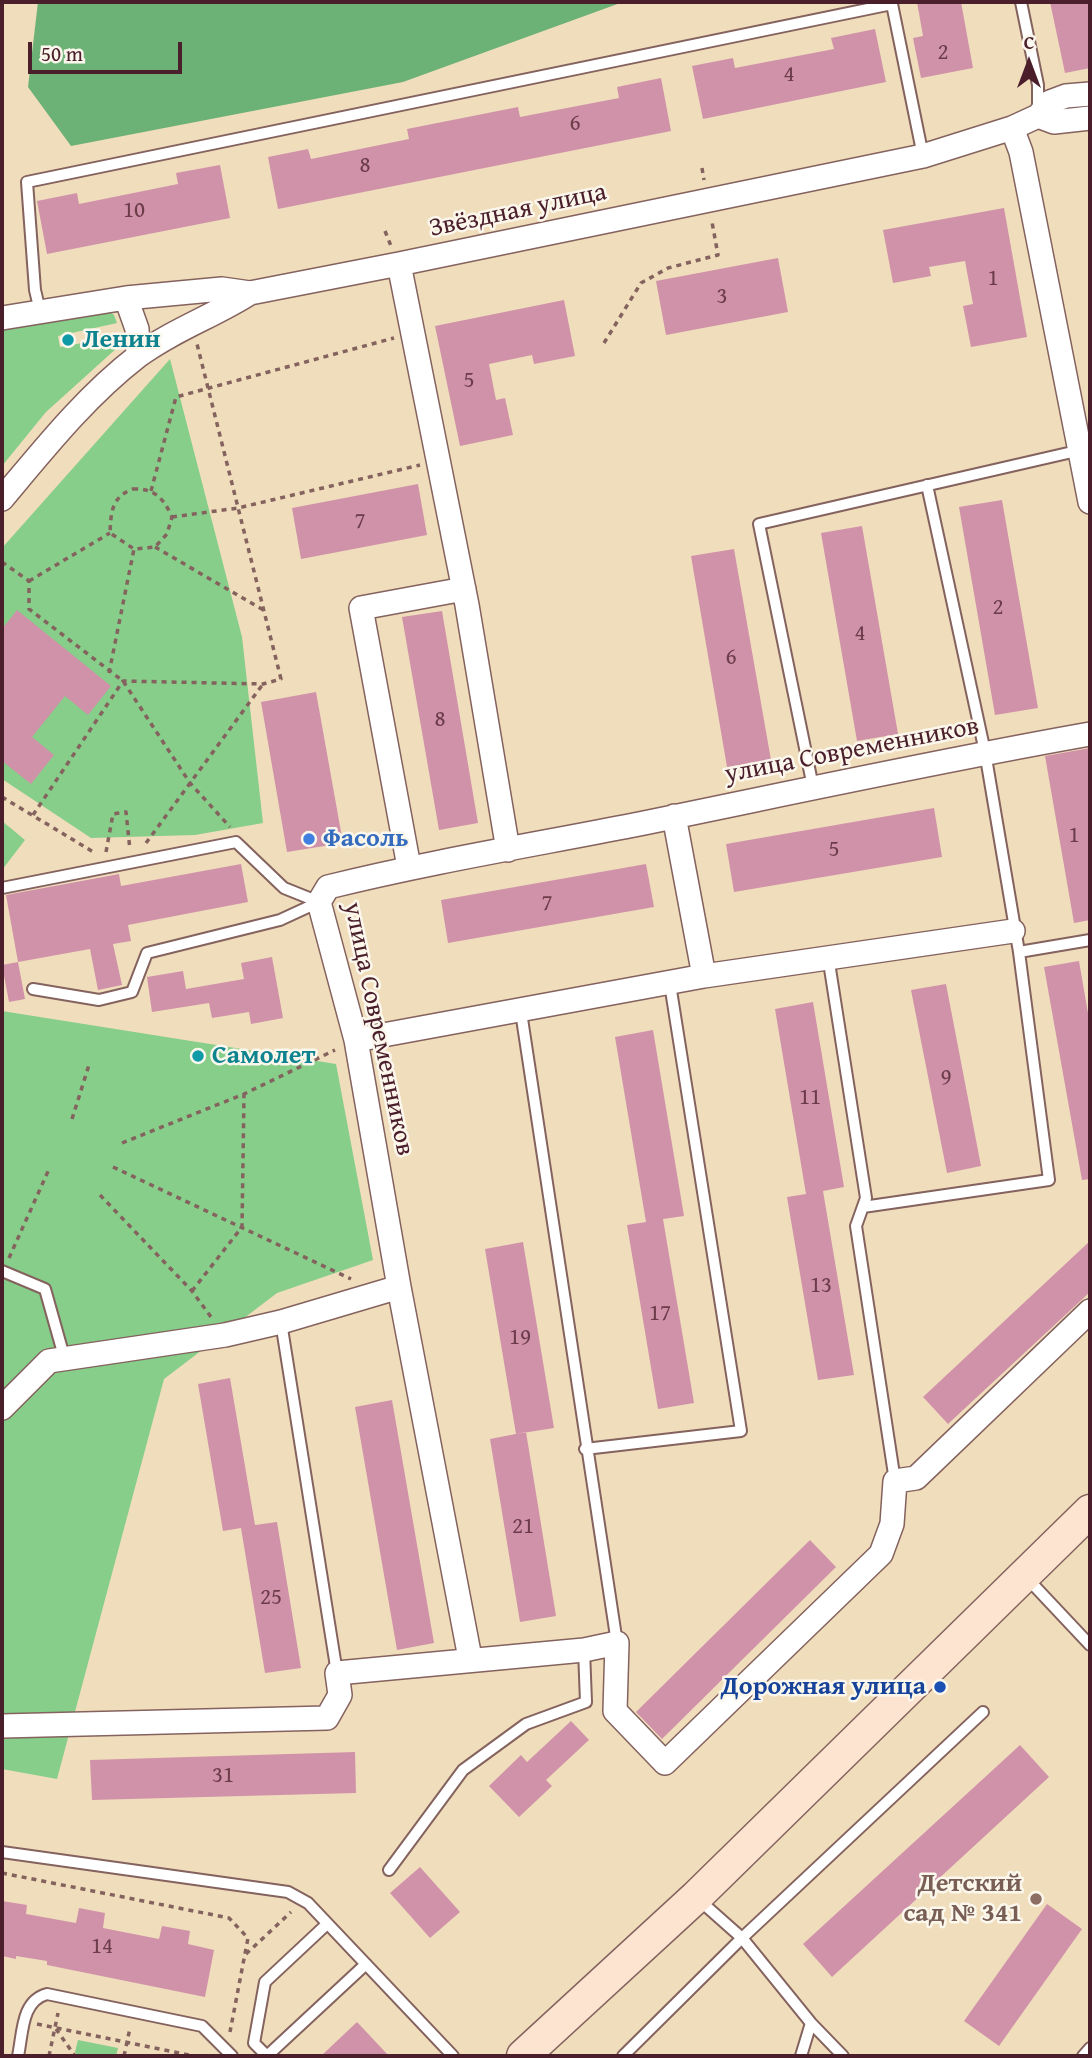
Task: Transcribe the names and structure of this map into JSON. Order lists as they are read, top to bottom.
{
  "streets": {
    "street": ["Звёздная улица", "улица Современников"]
  },
  "places": [
    "Ленин",
    "Фасоль",
    "Самолет",
    "Дорожная улица",
    "Детский сад № 341"
  ],
  "house_numbers": [
    "2",
    "4",
    "6",
    "8",
    "10",
    "1",
    "3",
    "5",
    "7",
    "2",
    "4",
    "6",
    "8",
    "1",
    "5",
    "7",
    "9",
    "11",
    "13",
    "17",
    "19",
    "21",
    "25",
    "31",
    "14"
  ],
  "scale_bar": "50 m",
  "north": "top"
}
